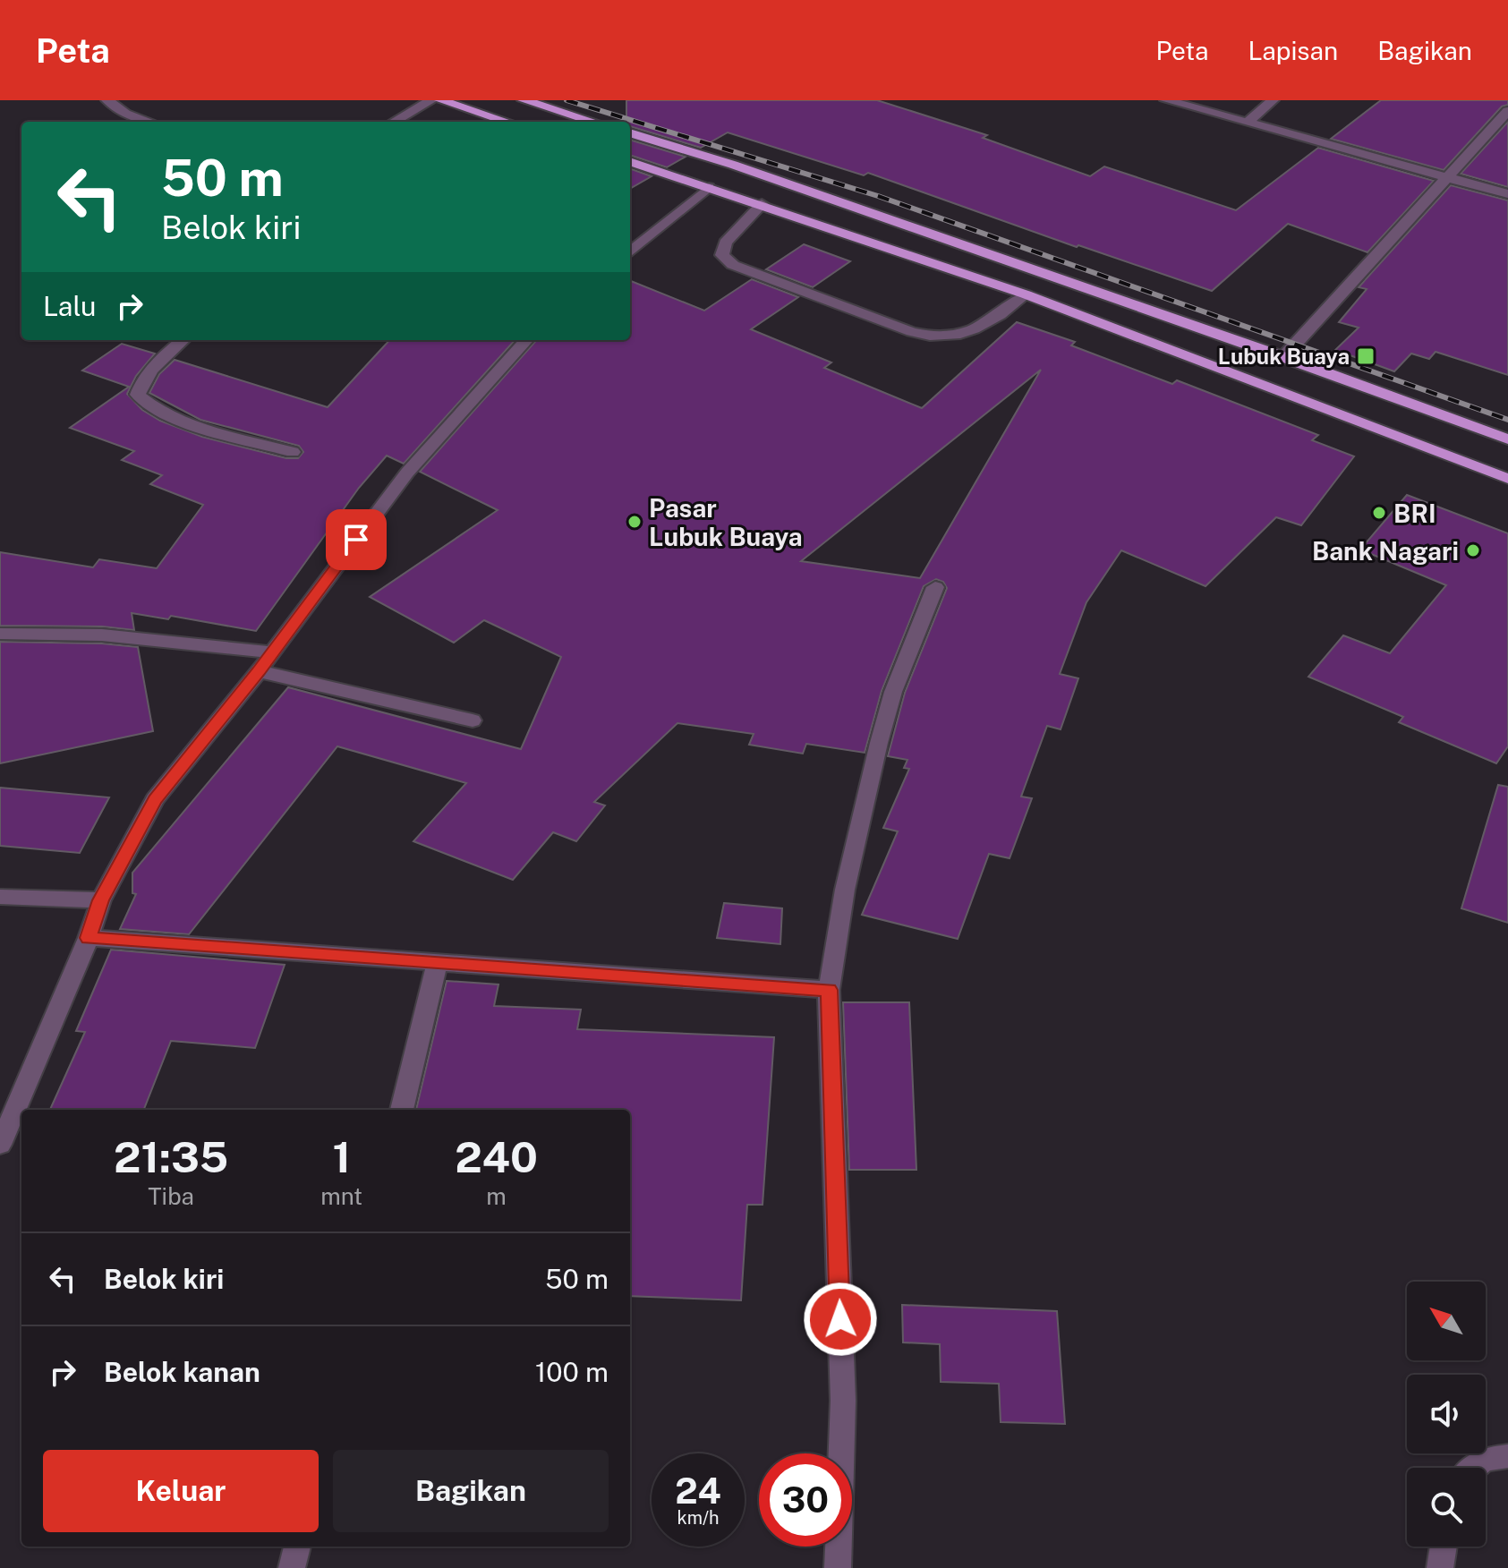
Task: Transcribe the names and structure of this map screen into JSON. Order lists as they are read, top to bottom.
{
  "places": {
    "transit": ["Lubuk Buaya"],
    "other": ["BRI", "Pasar Lubuk Buaya", "Bank Nagari"]
  },
  "north": "top left",
  "page": {
    "header": "Peta",
    "nav": ["Peta", "Lapisan", "Bagikan"],
    "turn": ["50 m", "Belok kiri"],
    "then": "Lalu",
    "eta": [
      "21:35",
      "Tiba",
      "1",
      "mnt",
      "240",
      "m"
    ],
    "list": [
      {
        "name": "Belok kiri",
        "value": "50 m"
      },
      {
        "name": "Belok kanan",
        "value": "100 m"
      }
    ],
    "buttons": ["Keluar", "Bagikan"],
    "speed": "24 km/h",
    "limit": "30"
  }
}
